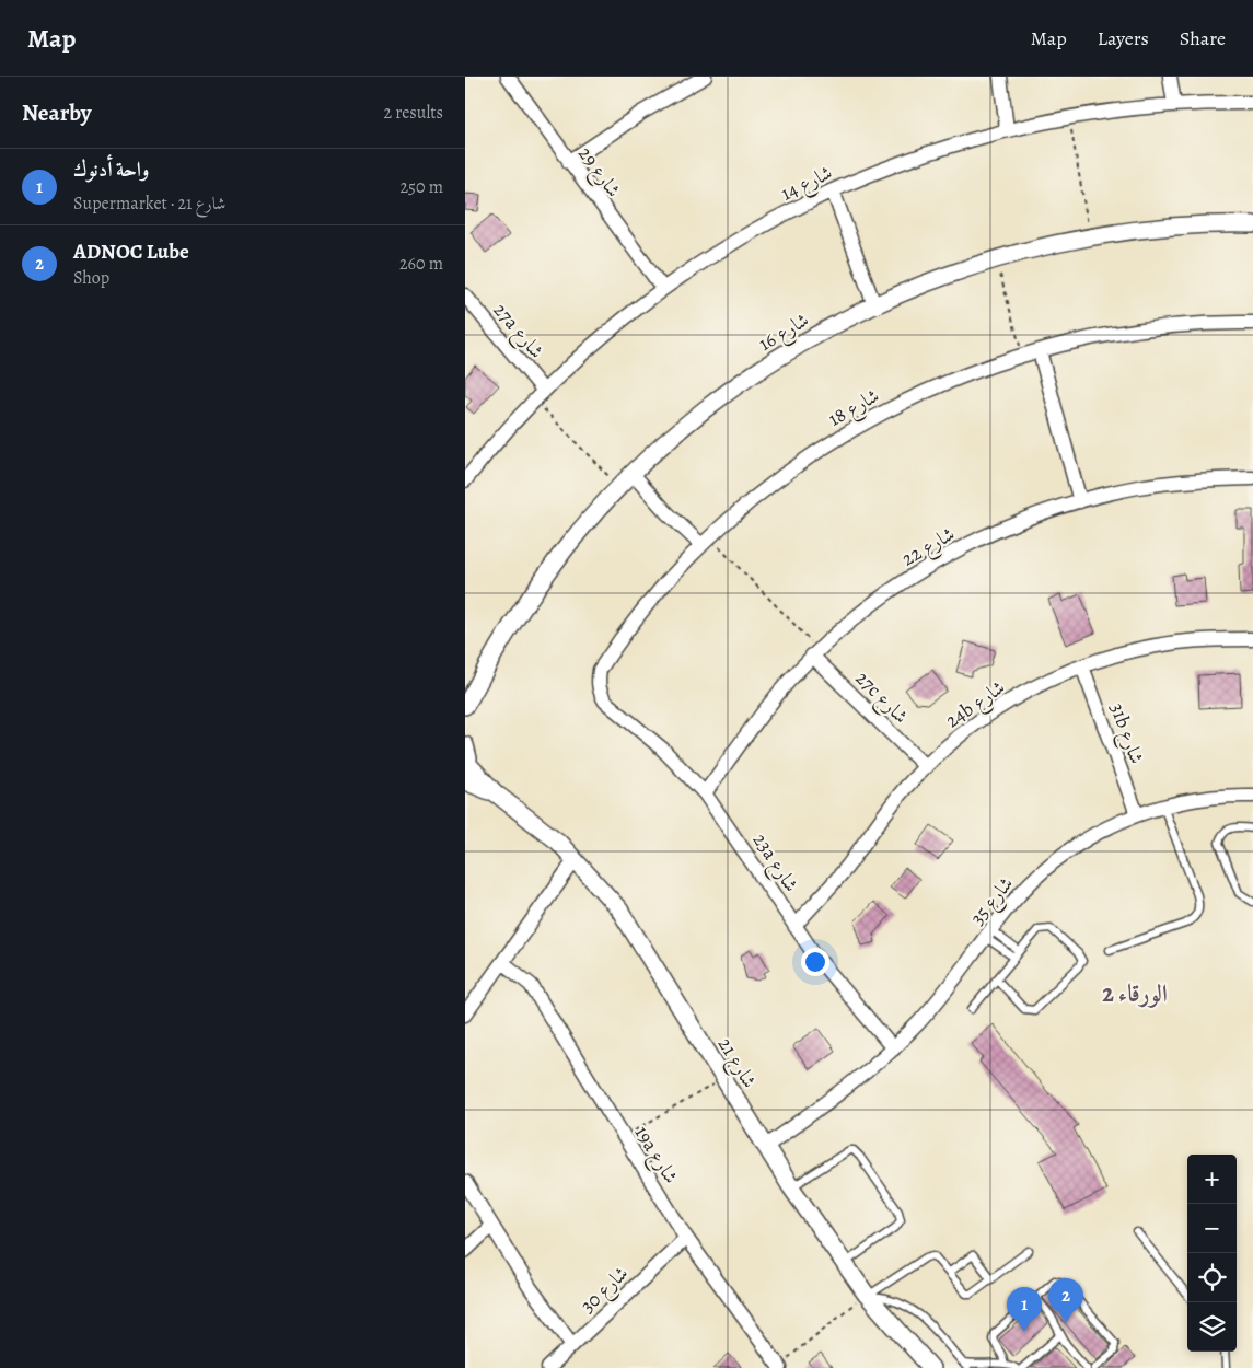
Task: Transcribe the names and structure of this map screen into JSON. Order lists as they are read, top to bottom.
{
  "streets": {
    "street": [
      "شارع 29",
      "شارع 14",
      "27a شارع",
      "شارع 16",
      "شارع 18",
      "شارع 22",
      "27c شارع",
      "24b شارع",
      "31b شارع",
      "23a شارع",
      "شارع 35",
      "شارع 21",
      "19a شارع",
      "شارع 30"
    ]
  },
  "crossings": [
    ["شارع 29", "شارع 14"],
    ["شارع 14", "27a شارع"],
    ["شارع 18", "23a شارع"],
    ["شارع 22", "27c شارع"],
    ["شارع 22", "23a شارع"],
    ["27c شارع", "24b شارع"],
    ["24b شارع", "31b شارع"],
    ["24b شارع", "23a شارع"],
    ["31b شارع", "شارع 35"],
    ["23a شارع", "شارع 35"],
    ["شارع 35", "شارع 21"],
    ["19a شارع", "شارع 30"]
  ],
  "districts": ["الورقاء 2"],
  "page": {
    "header": "Map",
    "nav": ["Map", "Layers", "Share"],
    "heading": ["Nearby", "2 results"],
    "list": [
      {
        "mark": "1",
        "name": "واحة أدنوك",
        "note": "Supermarket · شارع 21",
        "value": "250 m"
      },
      {
        "mark": "2",
        "name": "ADNOC Lube",
        "note": "Shop",
        "value": "260 m"
      }
    ],
    "map_buttons": ["+", "−"],
    "pins": ["2", "1"]
  }
}
